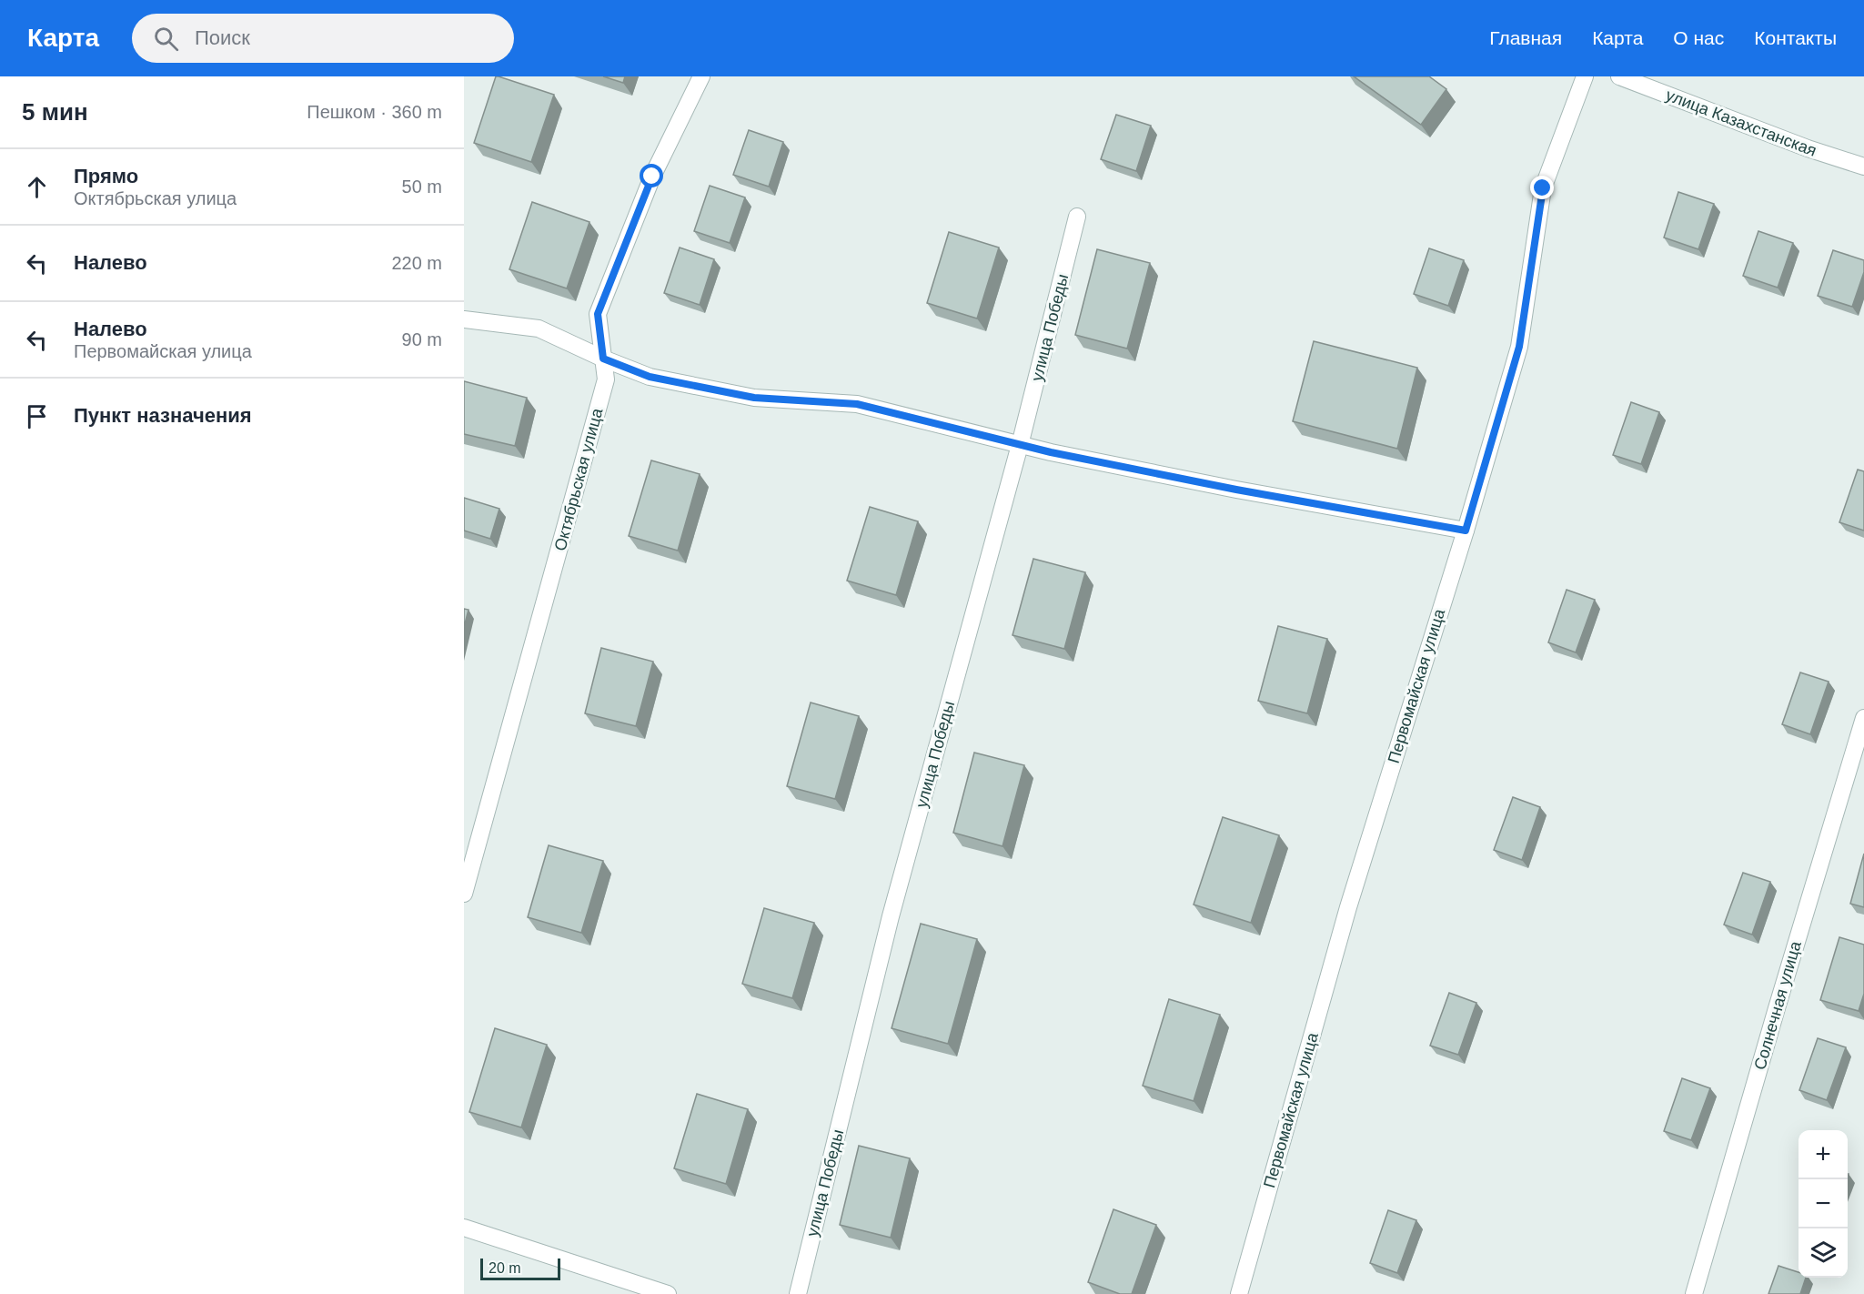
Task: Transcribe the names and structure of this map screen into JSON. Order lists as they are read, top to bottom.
{
  "streets": {
    "street": [
      "улица Казахстанская",
      "улица Победы",
      "Октябрьская улица",
      "Первомайская улица",
      "Солнечная улица"
    ]
  },
  "scale_bar": "20 m",
  "page": {
    "header": "Карта",
    "search": "Поиск",
    "nav": [
      "Главная",
      "Карта",
      "О нас",
      "Контакты"
    ],
    "heading": ["5 мин", "Пешком · 360 m"],
    "list": [
      ["Прямо", "Октябрьская улица", "50 m"],
      ["Налево", "220 m"],
      ["Налево", "Первомайская улица", "90 m"],
      "Пункт назначения"
    ],
    "map_buttons": ["+", "−"],
    "scale": "20 m"
  }
}
